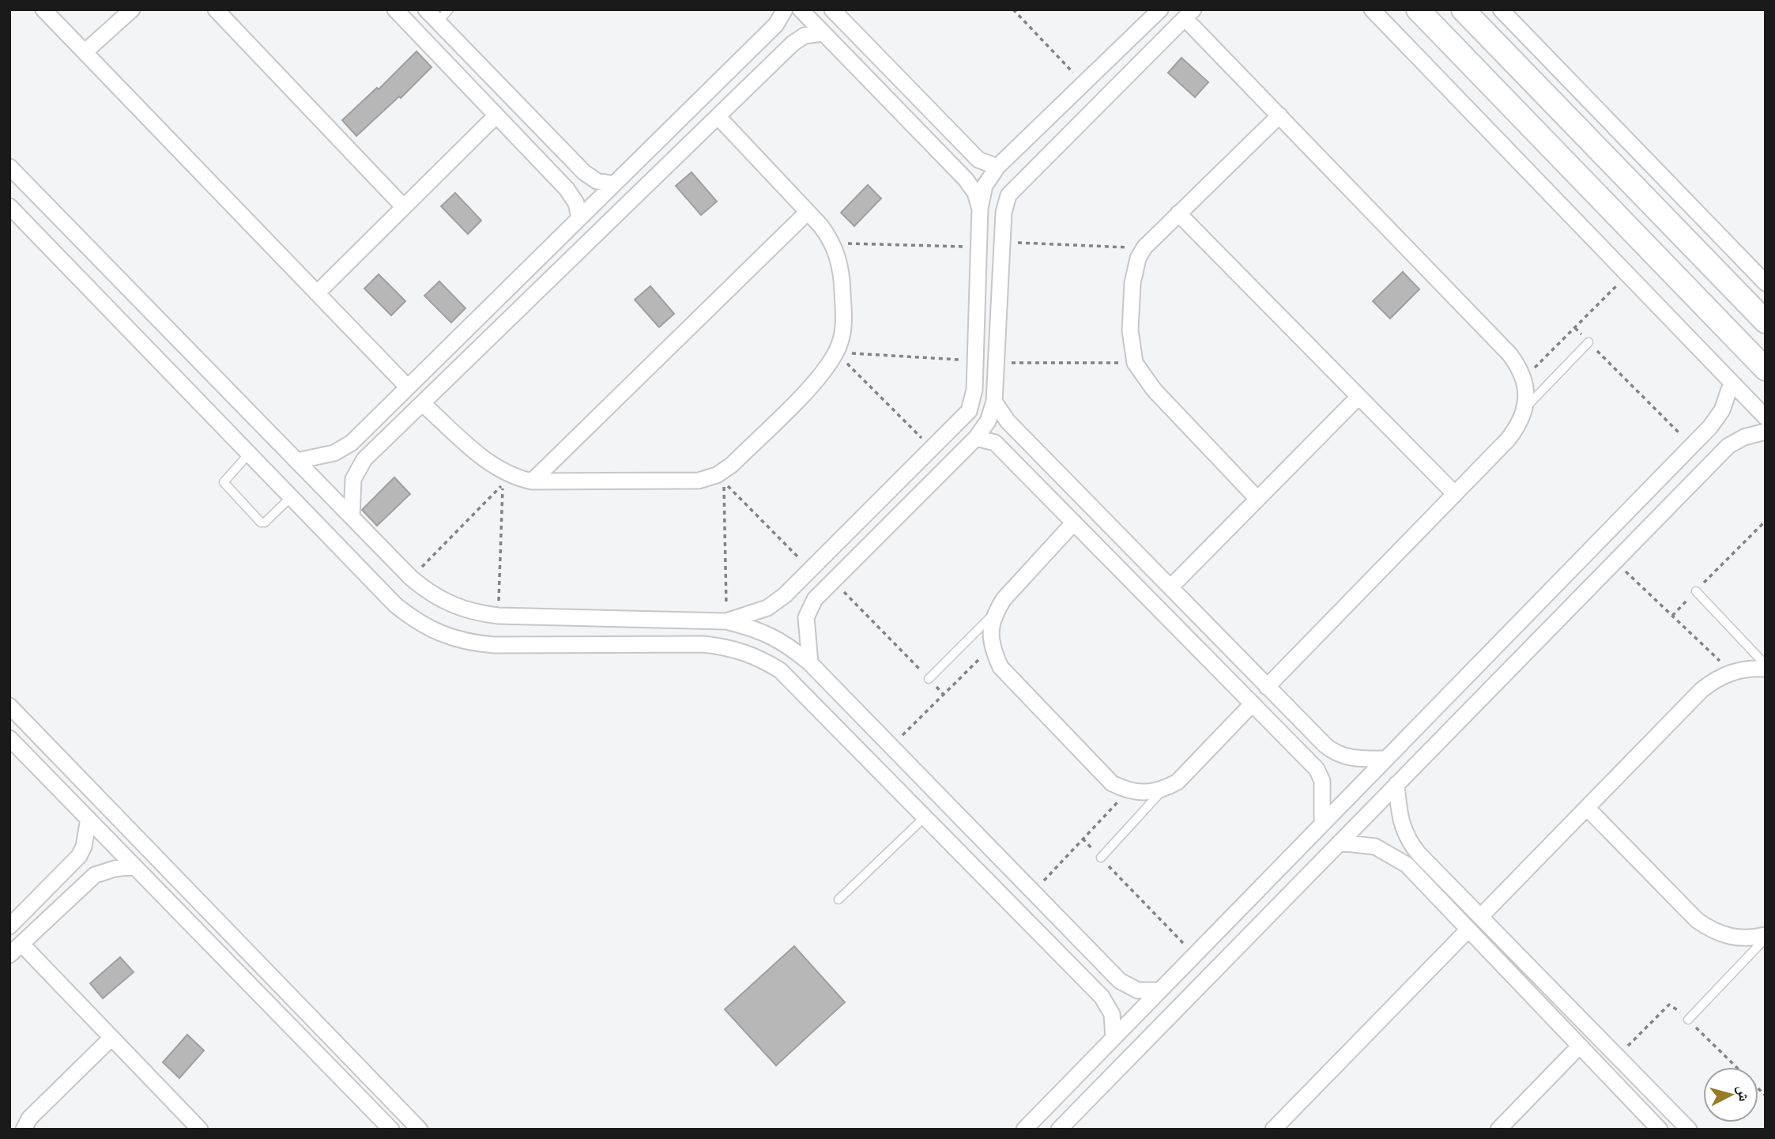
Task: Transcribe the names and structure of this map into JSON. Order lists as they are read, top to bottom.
{
  "north": "right"
}
